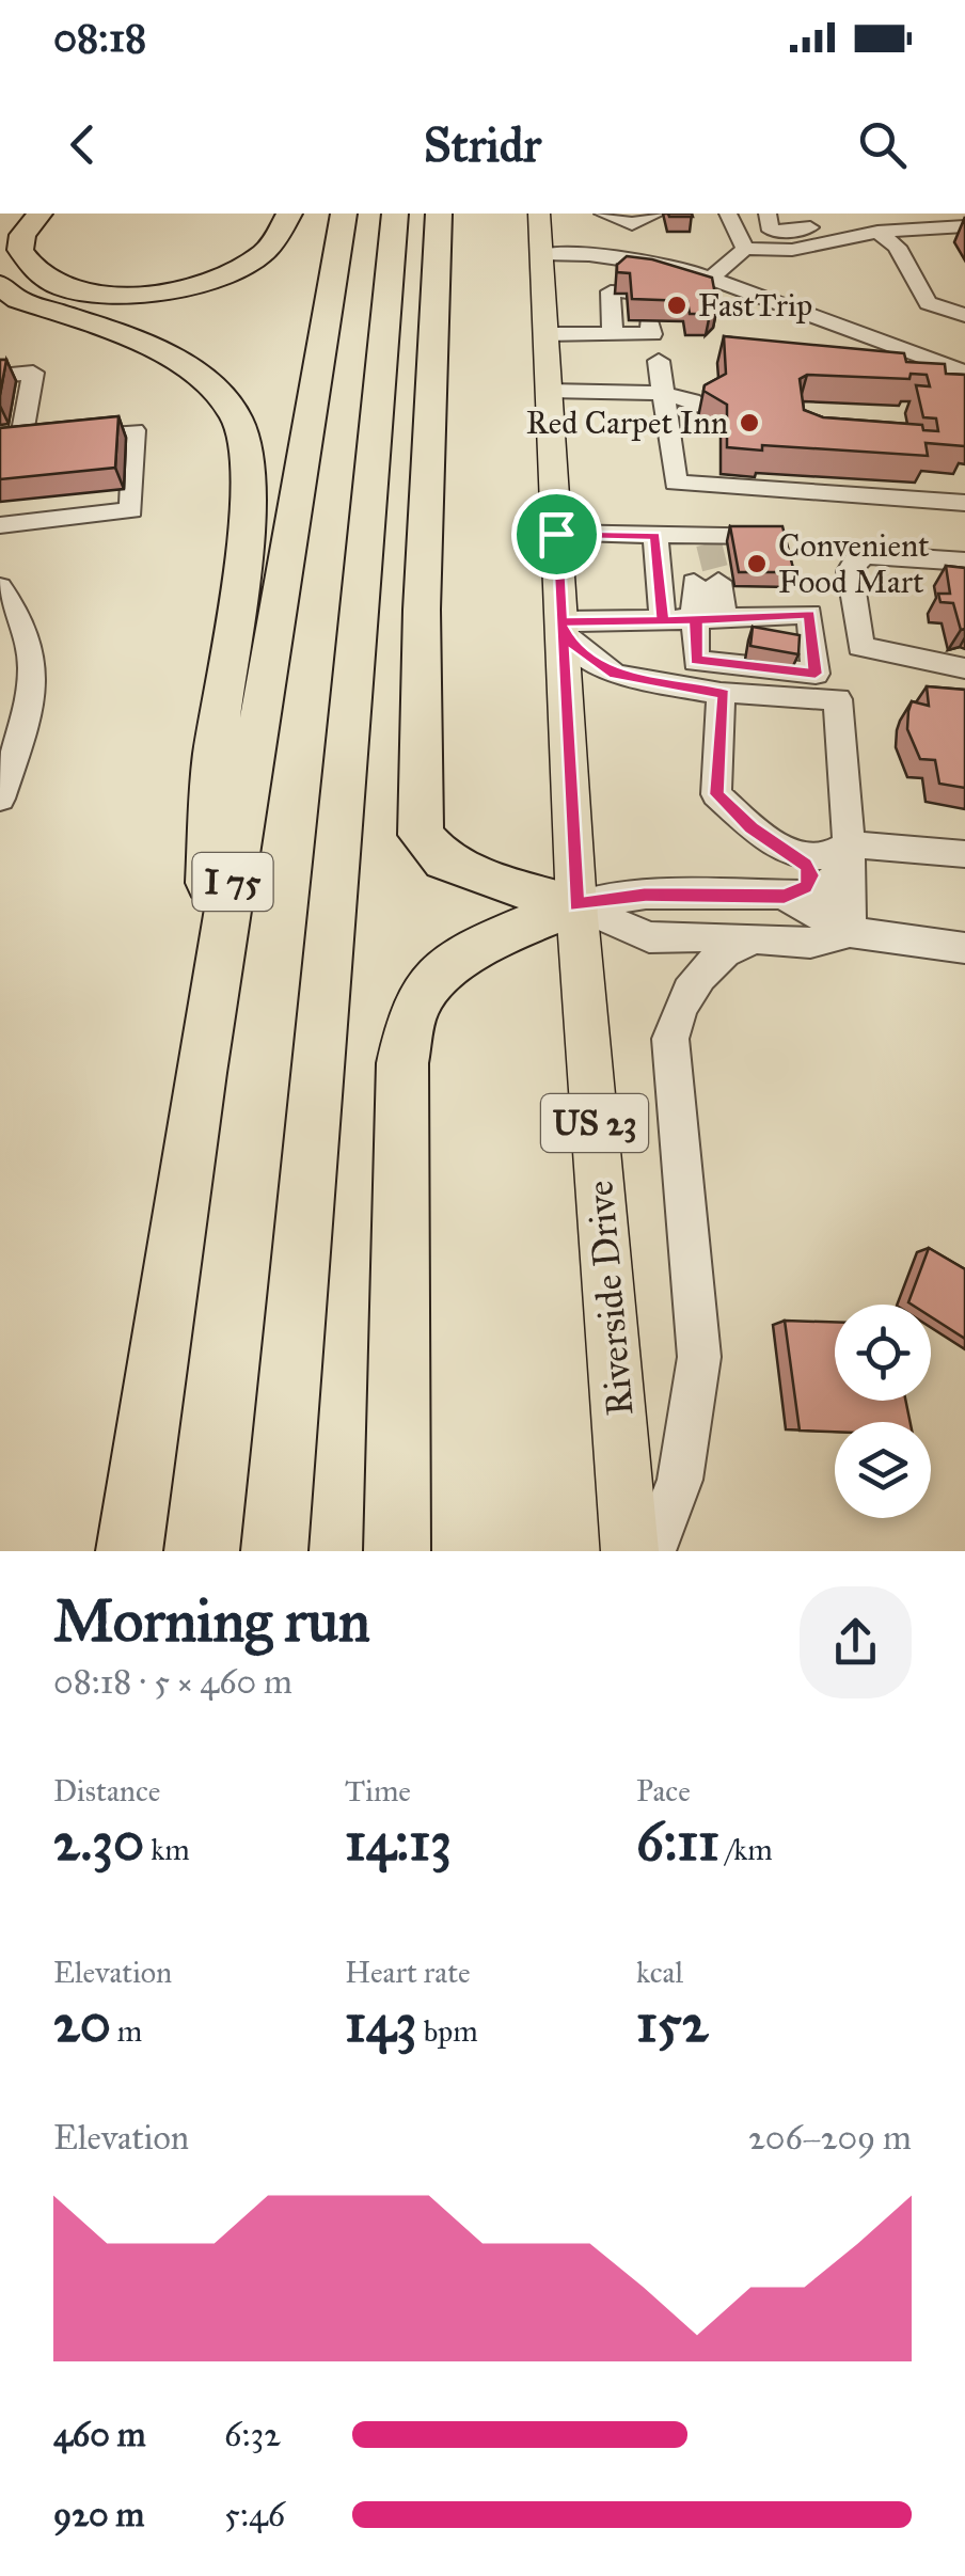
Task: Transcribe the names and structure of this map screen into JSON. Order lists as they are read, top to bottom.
{
  "streets": {
    "highway": ["I 75"],
    "main road": ["US 23", "Riverside Drive"]
  },
  "places": ["FastTrip", "Red Carpet Inn", "Convenient Food Mart"],
  "page": {
    "status": "08:18",
    "header": "Stridr",
    "heading": ["Morning run", "08:18 · 5 × 460 m"],
    "stats": [
      ["Distance", "2.30 km"],
      ["Time", "14:13"],
      ["Pace", "6:11 /km"],
      ["Elevation", "20 m"],
      ["Heart rate", "143 bpm"],
      ["kcal", "152"]
    ],
    "chart": ["Elevation", "206–209 m"],
    "list": [
      {
        "name": "460 m",
        "note": "6:32"
      },
      {
        "name": "920 m",
        "note": "5:46"
      }
    ]
  }
}
